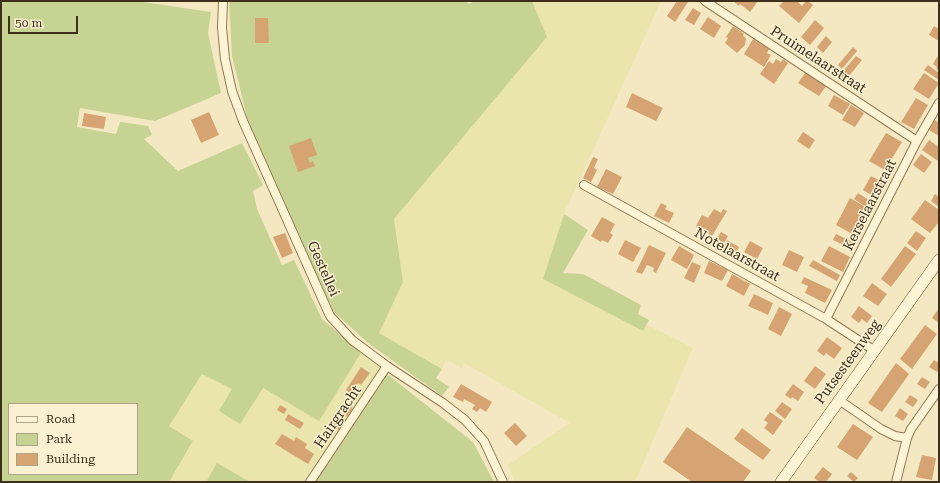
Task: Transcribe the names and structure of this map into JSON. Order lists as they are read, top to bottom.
{
  "streets": {
    "main road": ["Putsesteenweg"],
    "street": [
      "Pruimelaarstraat",
      "Kerselaarstraat",
      "Notelaarstraat",
      "Gestellei",
      "Hairgracht"
    ]
  },
  "crossings": [
    ["Pruimelaarstraat", "Kerselaarstraat"],
    ["Kerselaarstraat", "Notelaarstraat"],
    ["Notelaarstraat", "Putsesteenweg"],
    ["Gestellei", "Hairgracht"]
  ],
  "legend": ["Road", "Park", "Building"],
  "scale_bar": "50 m"
}
